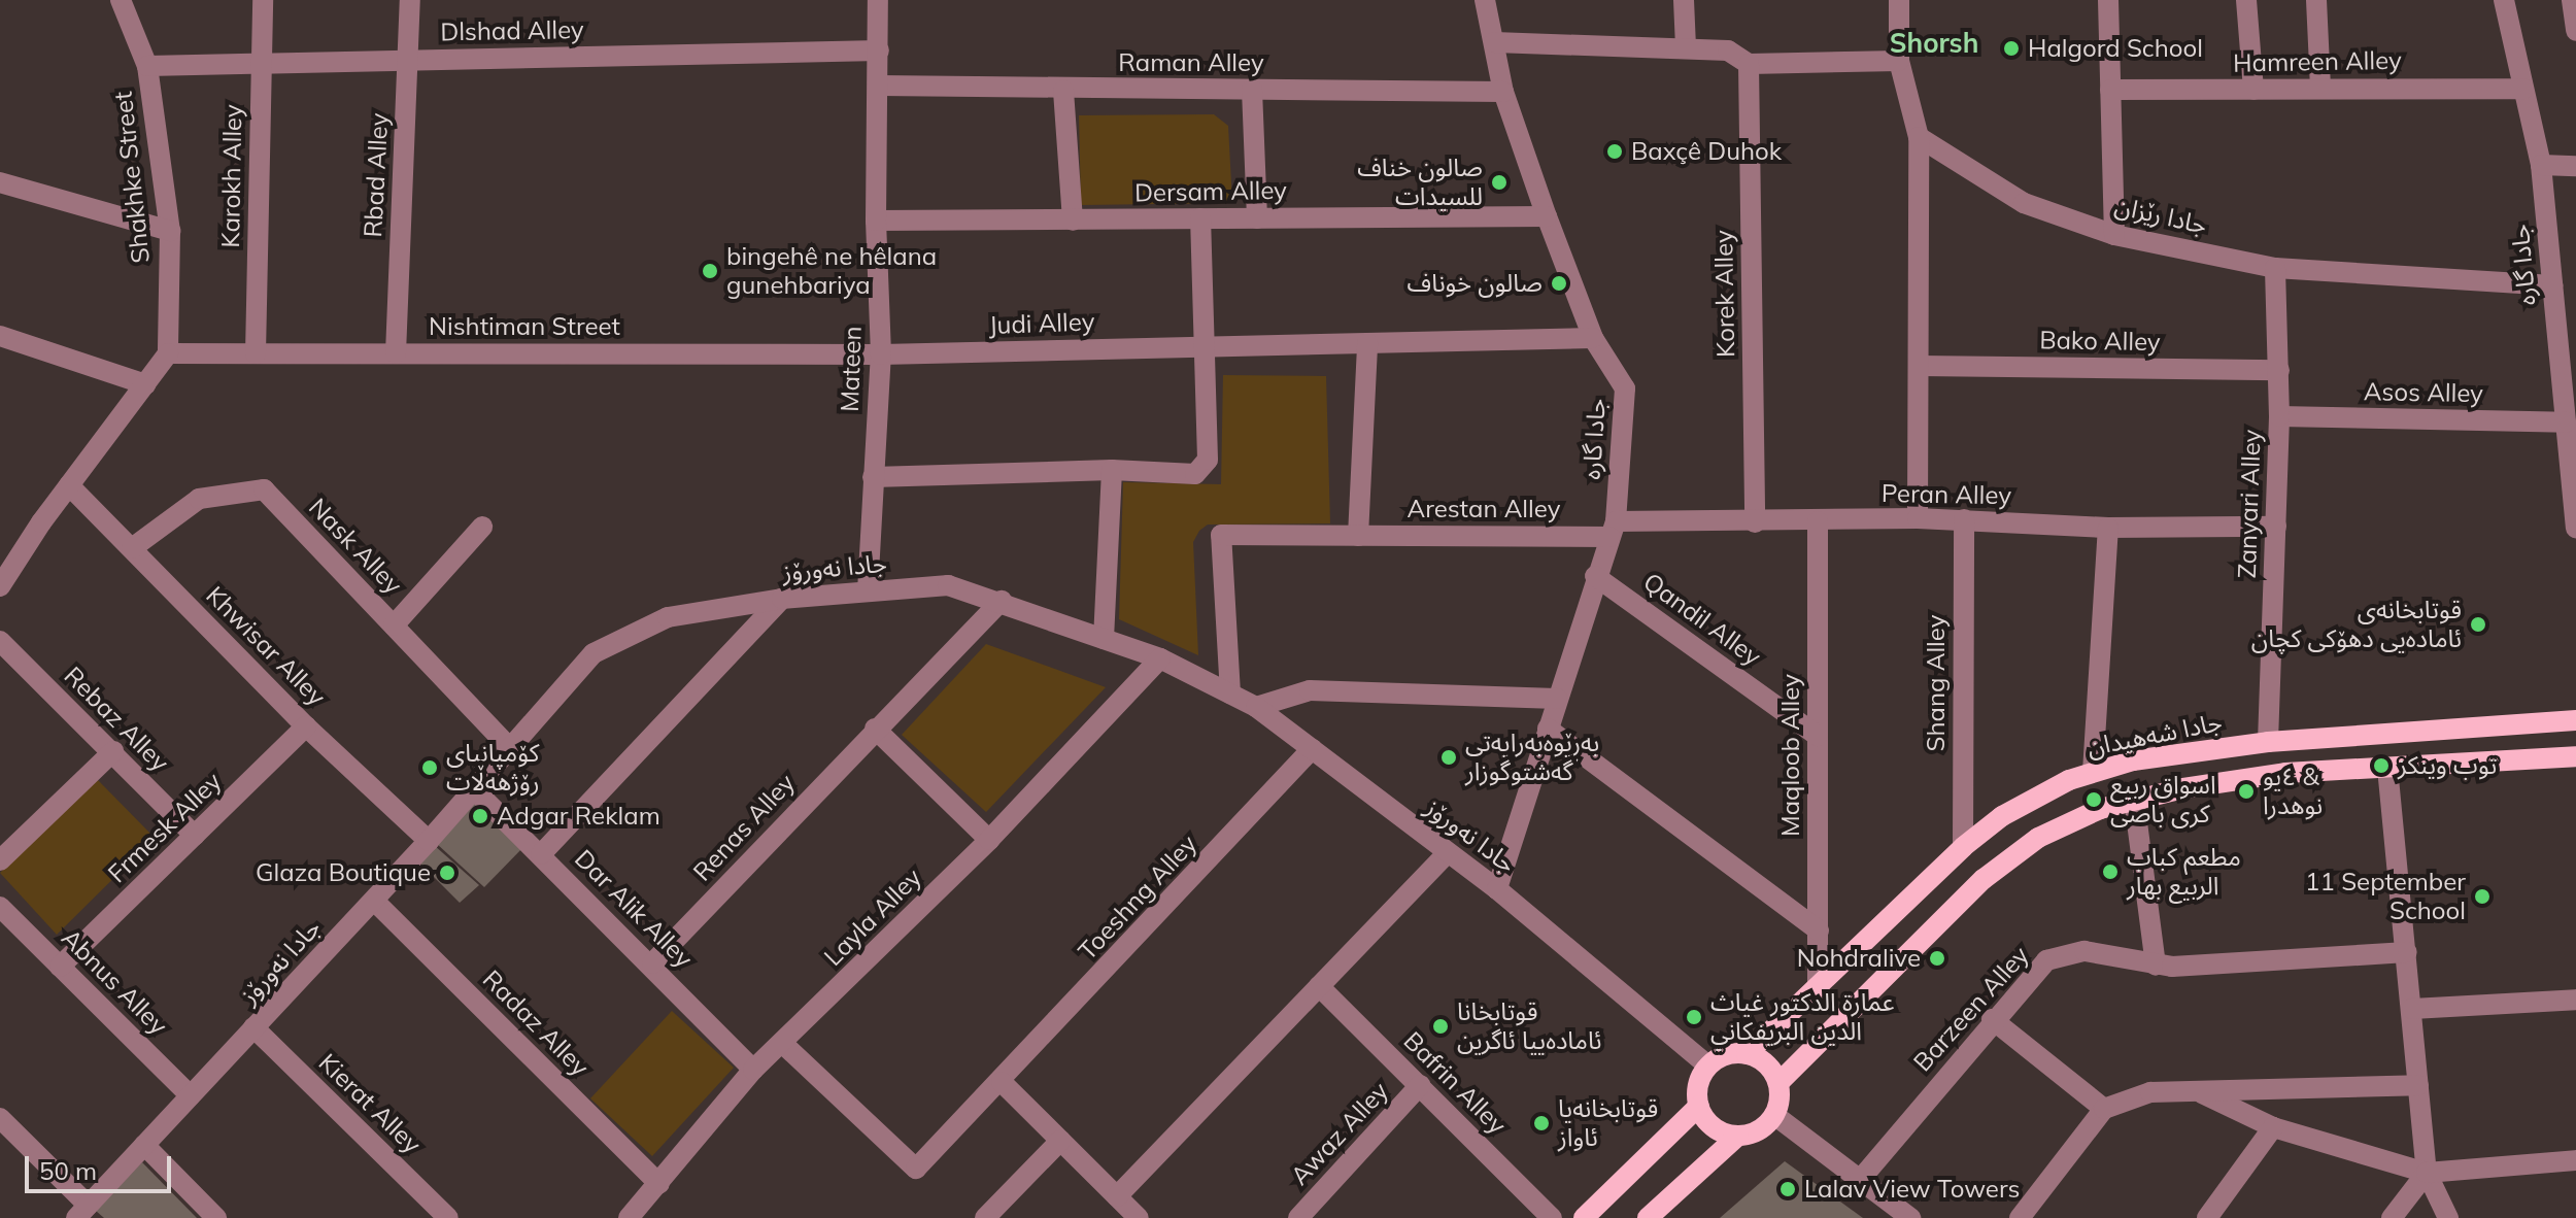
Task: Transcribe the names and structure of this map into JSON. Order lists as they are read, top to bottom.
{
  "streets": {
    "main road": ["جادا شەهیدان"],
    "street": [
      "Dlshad Alley",
      "Hamreen Alley",
      "Raman Alley",
      "Rbad Alley",
      "Karokh Alley",
      "Shakhke Street",
      "Dersam Alley",
      "جادا رێزان",
      "جادا گارە",
      "Korek Alley",
      "Judi Alley",
      "Nishtiman Street",
      "Bako Alley",
      "Mateen",
      "Asos Alley",
      "Peran Alley",
      "Zanyari Alley",
      "Arestan Alley",
      "Nask Alley",
      "جادا نەورۆز",
      "Qandil Alley",
      "Khwisar Alley",
      "Shang Alley",
      "Rebaz Alley",
      "Maqloob Alley",
      "Frmesk Alley",
      "Renas Alley",
      "Toeshng Alley",
      "Dar Alik Alley",
      "Layla Alley",
      "Abnus Alley",
      "Barzeen Alley",
      "Radaz Alley",
      "Bafrin Alley",
      "Kierat Alley",
      "Awaz Alley"
    ]
  },
  "crossings": [
    ["Dlshad Alley", "Rbad Alley"],
    ["Dlshad Alley", "Karokh Alley"],
    ["Dlshad Alley", "Shakhke Street"],
    ["Dlshad Alley", "Mateen"],
    ["Hamreen Alley", "جادا گارە"],
    ["Raman Alley", "جادا گارە"],
    ["Raman Alley", "Mateen"],
    ["Rbad Alley", "Nishtiman Street"],
    ["Karokh Alley", "Nishtiman Street"],
    ["Shakhke Street", "Nishtiman Street"],
    ["Dersam Alley", "جادا گارە"],
    ["Dersam Alley", "Mateen"],
    ["جادا رێزان", "جادا گارە"],
    ["جادا رێزان", "Zanyari Alley"],
    ["جادا گارە", "Judi Alley"],
    ["جادا گارە", "Asos Alley"],
    ["جادا گارە", "Peran Alley"],
    ["جادا گارە", "Arestan Alley"],
    ["جادا گارە", "جادا نەورۆز"],
    ["جادا گارە", "Qandil Alley"],
    ["Korek Alley", "Peran Alley"],
    ["Judi Alley", "Nishtiman Street"],
    ["Judi Alley", "Mateen"],
    ["Nishtiman Street", "Mateen"],
    ["Bako Alley", "Zanyari Alley"],
    ["Mateen", "جادا نەورۆز"],
    ["Asos Alley", "Zanyari Alley"],
    ["Peran Alley", "Zanyari Alley"],
    ["Peran Alley", "Arestan Alley"],
    ["Peran Alley", "Shang Alley"],
    ["Peran Alley", "Maqloob Alley"],
    ["Zanyari Alley", "جادا شەهیدان"],
    ["Arestan Alley", "جادا نەورۆز"],
    ["Nask Alley", "جادا نەورۆز"],
    ["Nask Alley", "Khwisar Alley"],
    ["جادا نەورۆز", "Khwisar Alley"],
    ["جادا نەورۆز", "جادا شەهیدان"],
    ["جادا نەورۆز", "Renas Alley"],
    ["جادا نەورۆز", "Toeshng Alley"],
    ["جادا نەورۆز", "Dar Alik Alley"],
    ["جادا نەورۆز", "Layla Alley"],
    ["جادا نەورۆز", "Abnus Alley"],
    ["جادا نەورۆز", "Radaz Alley"],
    ["جادا نەورۆز", "Kierat Alley"],
    ["Qandil Alley", "Maqloob Alley"],
    ["Khwisar Alley", "Frmesk Alley"],
    ["Shang Alley", "جادا شەهیدان"],
    ["Rebaz Alley", "Frmesk Alley"],
    ["جادا شەهیدان", "Maqloob Alley"],
    ["Frmesk Alley", "Abnus Alley"],
    ["Renas Alley", "Dar Alik Alley"],
    ["Toeshng Alley", "Layla Alley"],
    ["Dar Alik Alley", "Layla Alley"],
    ["Layla Alley", "Radaz Alley"],
    ["Bafrin Alley", "Awaz Alley"]
  ],
  "districts": ["Shorsh"],
  "places": [
    "Halgord School",
    "Baxçê Duhok",
    "صالون خناف للسيدات",
    "bingehê ne hêlana gunehbariya",
    "صالون خوناف",
    "قوتابخانەی ئامادەیی دهۆکی کچان",
    "بەڕێوەبەرایەتی گەشتوگوزار",
    "توب وينكز",
    "کۆمپانیای رۆژهەڵات",
    "٤يو & نوهدرا",
    "اسواق ربيع كرى باصى",
    "Adgar Reklam",
    "مطعم كباب الربيع بهار",
    "Glaza Boutique",
    "11 September School",
    "Nohdralive",
    "عمارة الدكتور غياث الدين البريفكاني",
    "قوتابخانا ئامادەییا ئاگرین",
    "قوتابخانەیا ئاواز",
    "Lalav View Towers"
  ],
  "scale_bar": "50 m"
}
